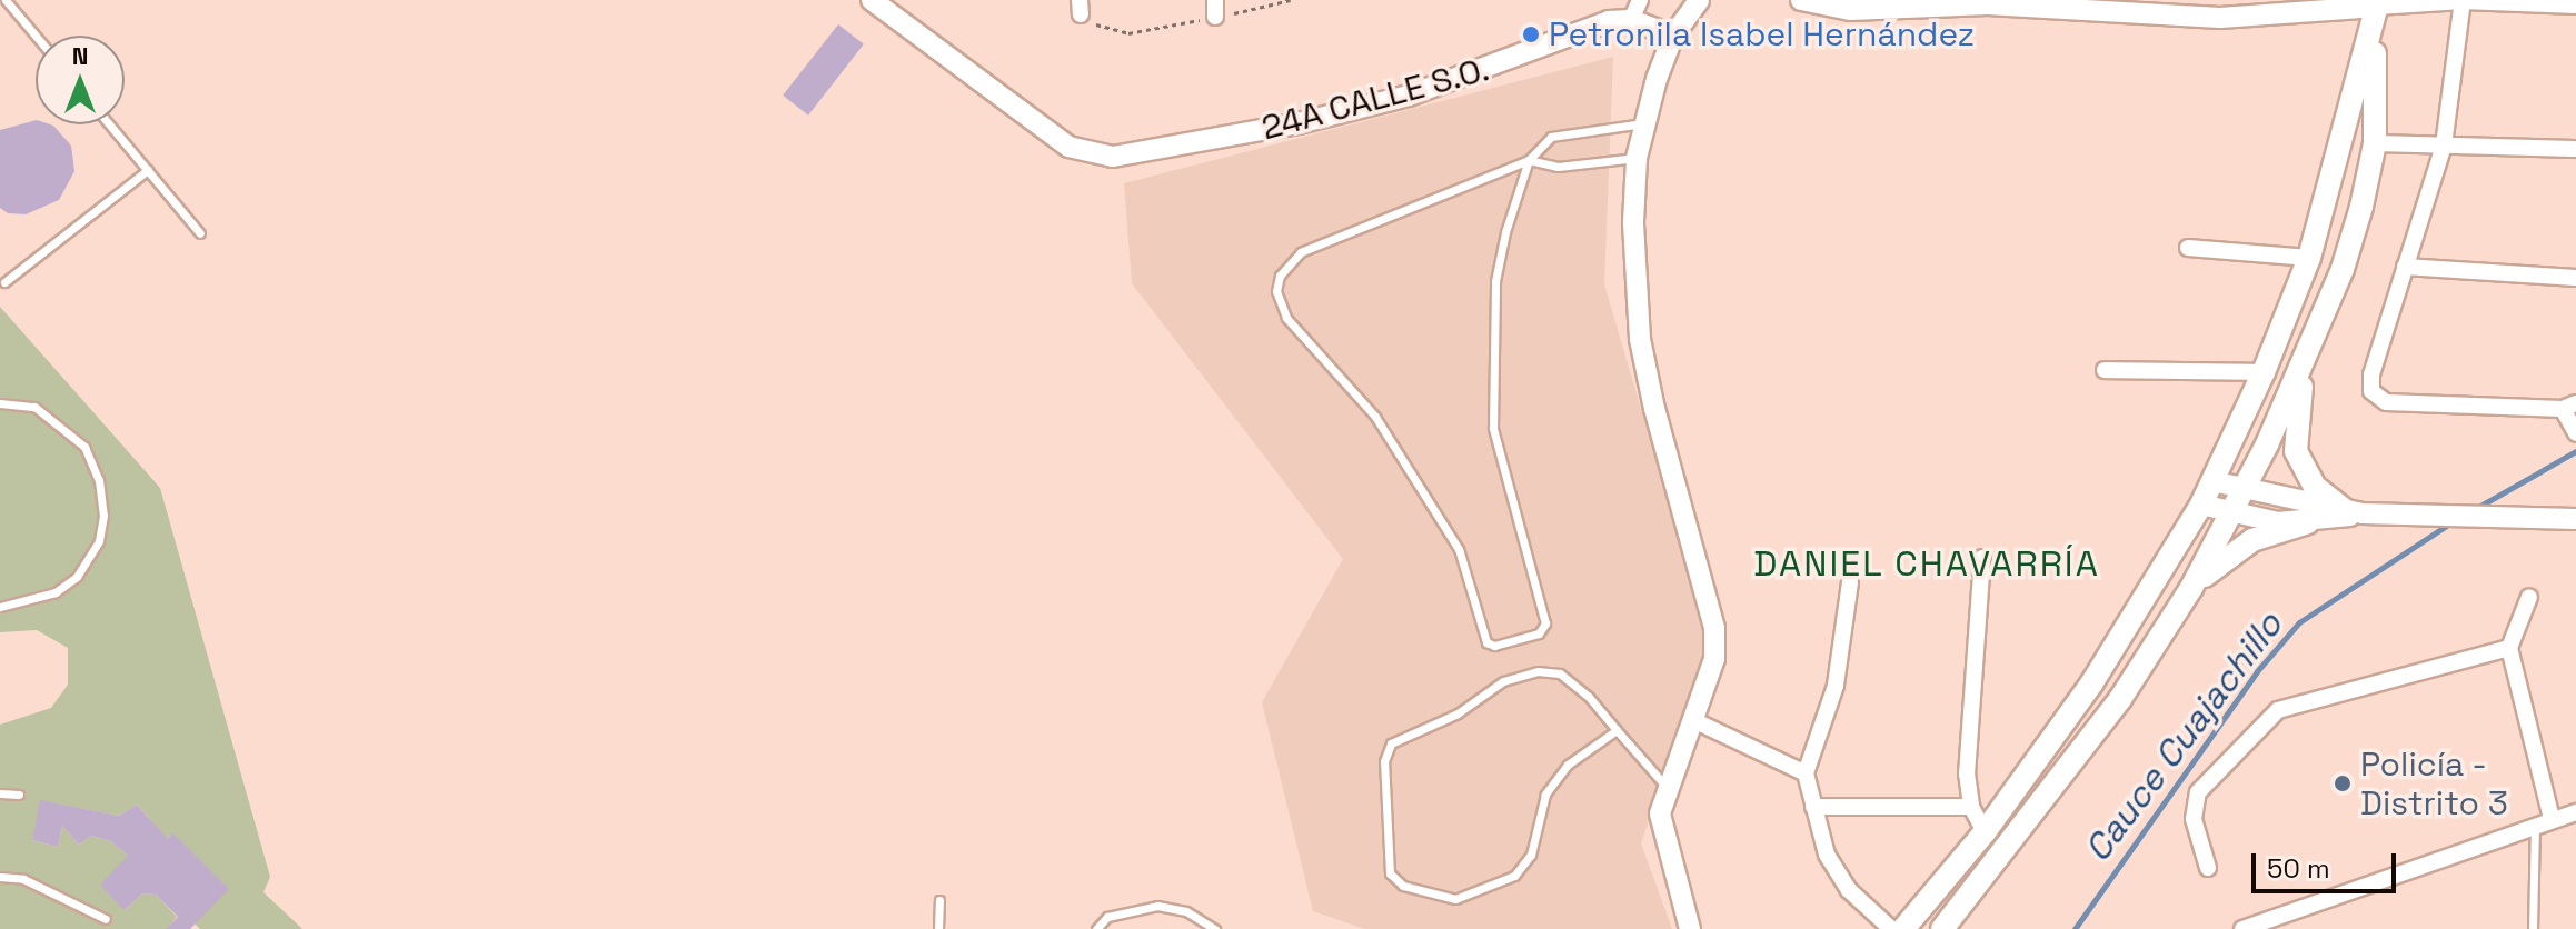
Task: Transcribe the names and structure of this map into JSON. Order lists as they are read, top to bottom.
{
  "streets": {
    "street": ["24A CALLE S.O."]
  },
  "districts": ["DANIEL CHAVARRÍA"],
  "water": ["Cauce Cuajachillo"],
  "places": ["Petronila Isabel Hernández", "Policía - Distrito 3"],
  "scale_bar": "50 m",
  "north": "top"
}
